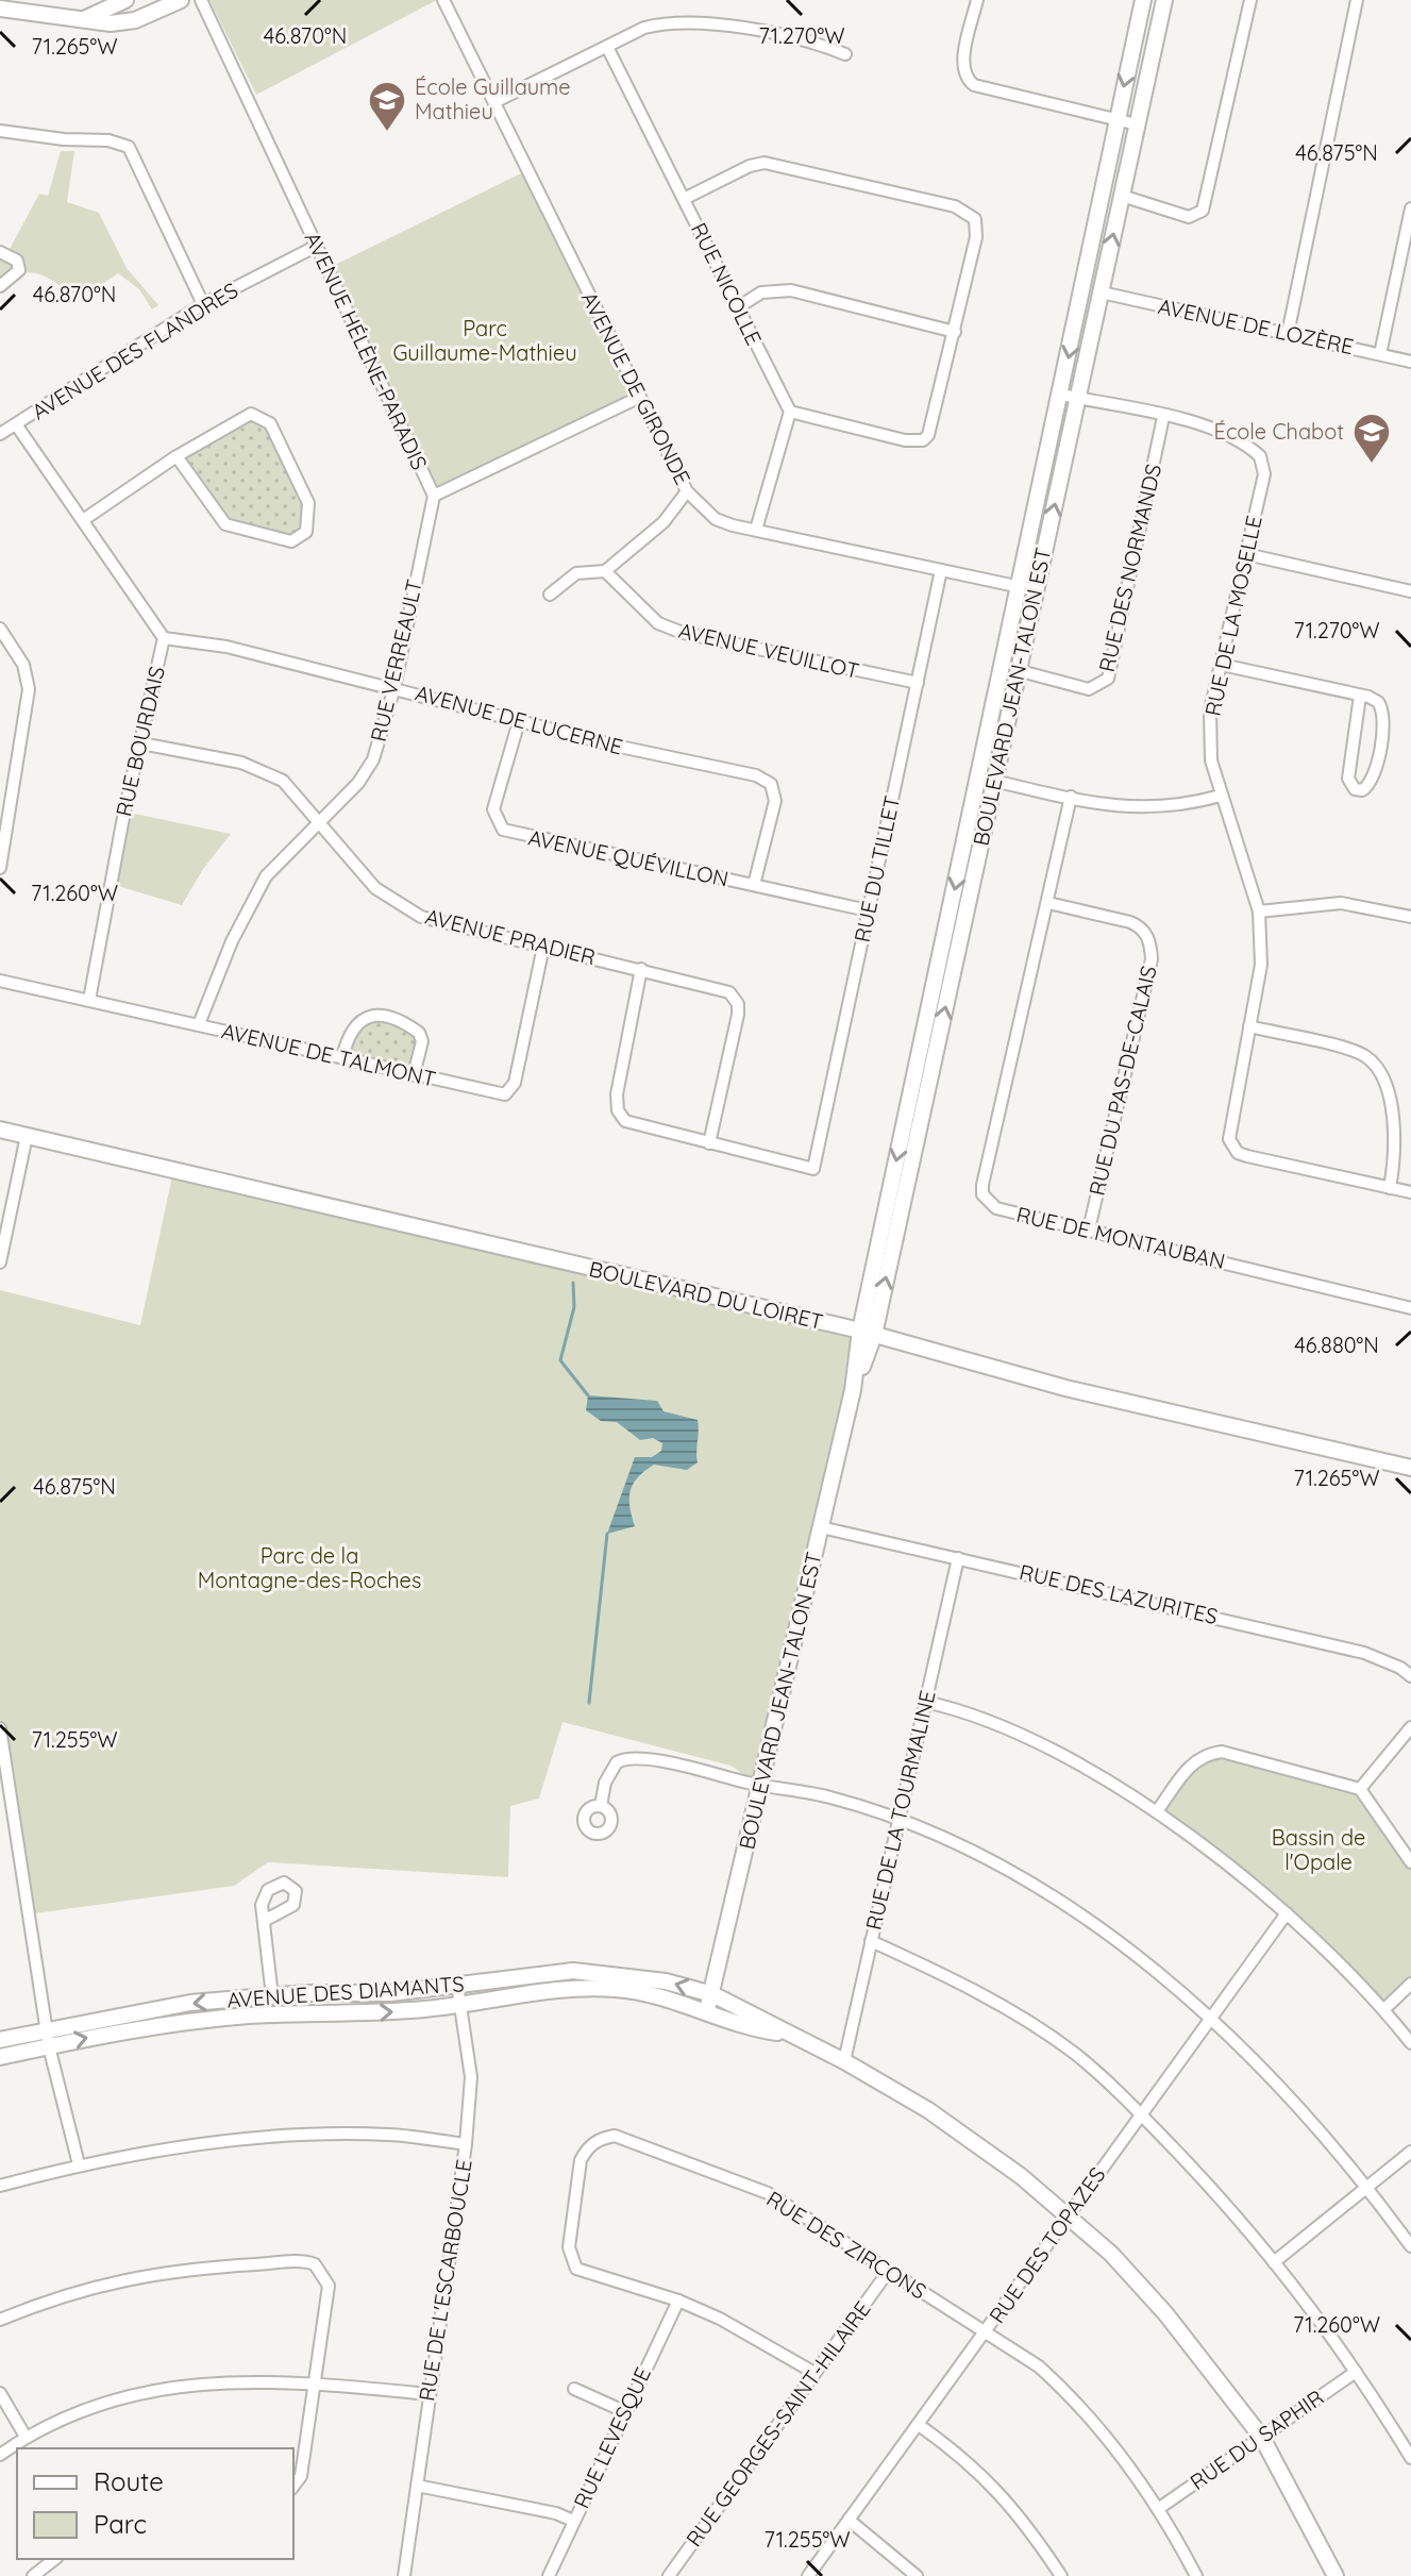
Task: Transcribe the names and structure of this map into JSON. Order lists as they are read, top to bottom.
{
  "streets": {
    "street": [
      "RUE NICOLLE",
      "AVENUE DE LOZÈRE",
      "AVENUE DES FLANDRES",
      "AVENUE HÉLÈNE-PARADIS",
      "AVENUE DE GIRONDE",
      "RUE DES NORMANDS",
      "RUE DE LA MOSELLE",
      "AVENUE VEUILLOT",
      "RUE VERREAULT",
      "BOULEVARD JEAN-TALON EST",
      "AVENUE DE LUCERNE",
      "RUE BOURDAIS",
      "AVENUE QUÉVILLON",
      "RUE DU TILLET",
      "AVENUE PRADIER",
      "AVENUE DE TALMONT",
      "RUE DU PAS-DE-CALAIS",
      "RUE DE MONTAUBAN",
      "BOULEVARD DU LOIRET",
      "RUE DES LAZURITES",
      "RUE DE LA TOURMALINE",
      "AVENUE DES DIAMANTS",
      "RUE DES ZIRCONS",
      "RUE DES TOPAZES",
      "RUE DE L'ESCARBOUCLE",
      "RUE GEORGES-SAINT-HILAIRE",
      "RUE LEVESQUE",
      "RUE DU SAPHIR"
    ]
  },
  "crossings": [
    ["AVENUE DE LOZÈRE", "BOULEVARD JEAN-TALON EST"],
    ["AVENUE DES FLANDRES", "AVENUE HÉLÈNE-PARADIS"],
    ["AVENUE DES FLANDRES", "RUE BOURDAIS"],
    ["AVENUE HÉLÈNE-PARADIS", "AVENUE DE GIRONDE"],
    ["AVENUE HÉLÈNE-PARADIS", "RUE VERREAULT"],
    ["AVENUE DE GIRONDE", "BOULEVARD JEAN-TALON EST"],
    ["AVENUE DE GIRONDE", "RUE DU TILLET"],
    ["RUE DES NORMANDS", "RUE DE LA MOSELLE"],
    ["RUE DES NORMANDS", "BOULEVARD JEAN-TALON EST"],
    ["RUE DE LA MOSELLE", "BOULEVARD JEAN-TALON EST"],
    ["AVENUE VEUILLOT", "RUE DU TILLET"],
    ["RUE VERREAULT", "AVENUE DE LUCERNE"],
    ["RUE VERREAULT", "AVENUE PRADIER"],
    ["RUE VERREAULT", "AVENUE DE TALMONT"],
    ["BOULEVARD JEAN-TALON EST", "BOULEVARD DU LOIRET"],
    ["BOULEVARD JEAN-TALON EST", "RUE DES LAZURITES"],
    ["BOULEVARD JEAN-TALON EST", "AVENUE DES DIAMANTS"],
    ["AVENUE DE LUCERNE", "RUE BOURDAIS"],
    ["AVENUE DE LUCERNE", "AVENUE QUÉVILLON"],
    ["RUE BOURDAIS", "AVENUE PRADIER"],
    ["RUE BOURDAIS", "AVENUE DE TALMONT"],
    ["AVENUE QUÉVILLON", "RUE DU TILLET"],
    ["RUE DU TILLET", "AVENUE PRADIER"],
    ["AVENUE PRADIER", "AVENUE DE TALMONT"],
    ["RUE DU PAS-DE-CALAIS", "RUE DE MONTAUBAN"],
    ["RUE DES LAZURITES", "RUE DE LA TOURMALINE"],
    ["RUE DE LA TOURMALINE", "AVENUE DES DIAMANTS"],
    ["AVENUE DES DIAMANTS", "RUE DES TOPAZES"],
    ["AVENUE DES DIAMANTS", "RUE DE L'ESCARBOUCLE"],
    ["AVENUE DES DIAMANTS", "RUE DU SAPHIR"],
    ["RUE DES ZIRCONS", "RUE DES TOPAZES"],
    ["RUE DES ZIRCONS", "RUE GEORGES-SAINT-HILAIRE"],
    ["RUE DES ZIRCONS", "RUE LEVESQUE"],
    ["RUE DES ZIRCONS", "RUE DU SAPHIR"]
  ],
  "parks": ["Parc Guillaume-Mathieu", "Parc de la Montagne-des-Roches", "Bassin de l'Opale"],
  "places": {
    "school or university": ["École Guillaume Mathieu", "École Chabot"]
  },
  "legend": ["Route", "Parc"],
  "coordinates": [
    "46.870°N",
    "71.270°W",
    "71.265°W",
    "46.875°N",
    "71.260°W",
    "46.880°N",
    "71.255°W"
  ]
}
